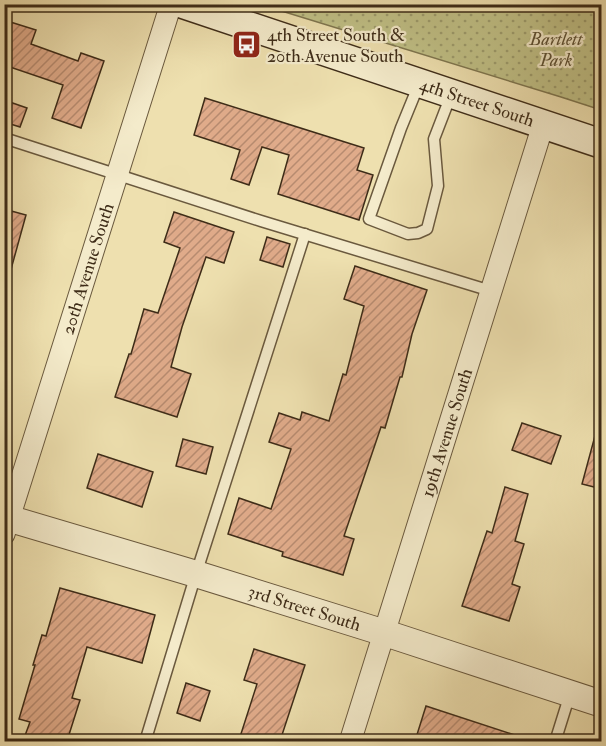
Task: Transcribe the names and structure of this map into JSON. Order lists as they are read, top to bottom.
{
  "streets": {
    "main road": ["4th Street South"],
    "street": ["20th Avenue South", "19th Avenue South", "3rd Street South"]
  },
  "crossings": [
    ["4th Street South", "19th Avenue South"],
    ["20th Avenue South", "3rd Street South"],
    ["19th Avenue South", "3rd Street South"]
  ],
  "parks": ["Bartlett Park"],
  "places": {
    "bus stop": ["4th Street South & 20th Avenue South"]
  }
}
